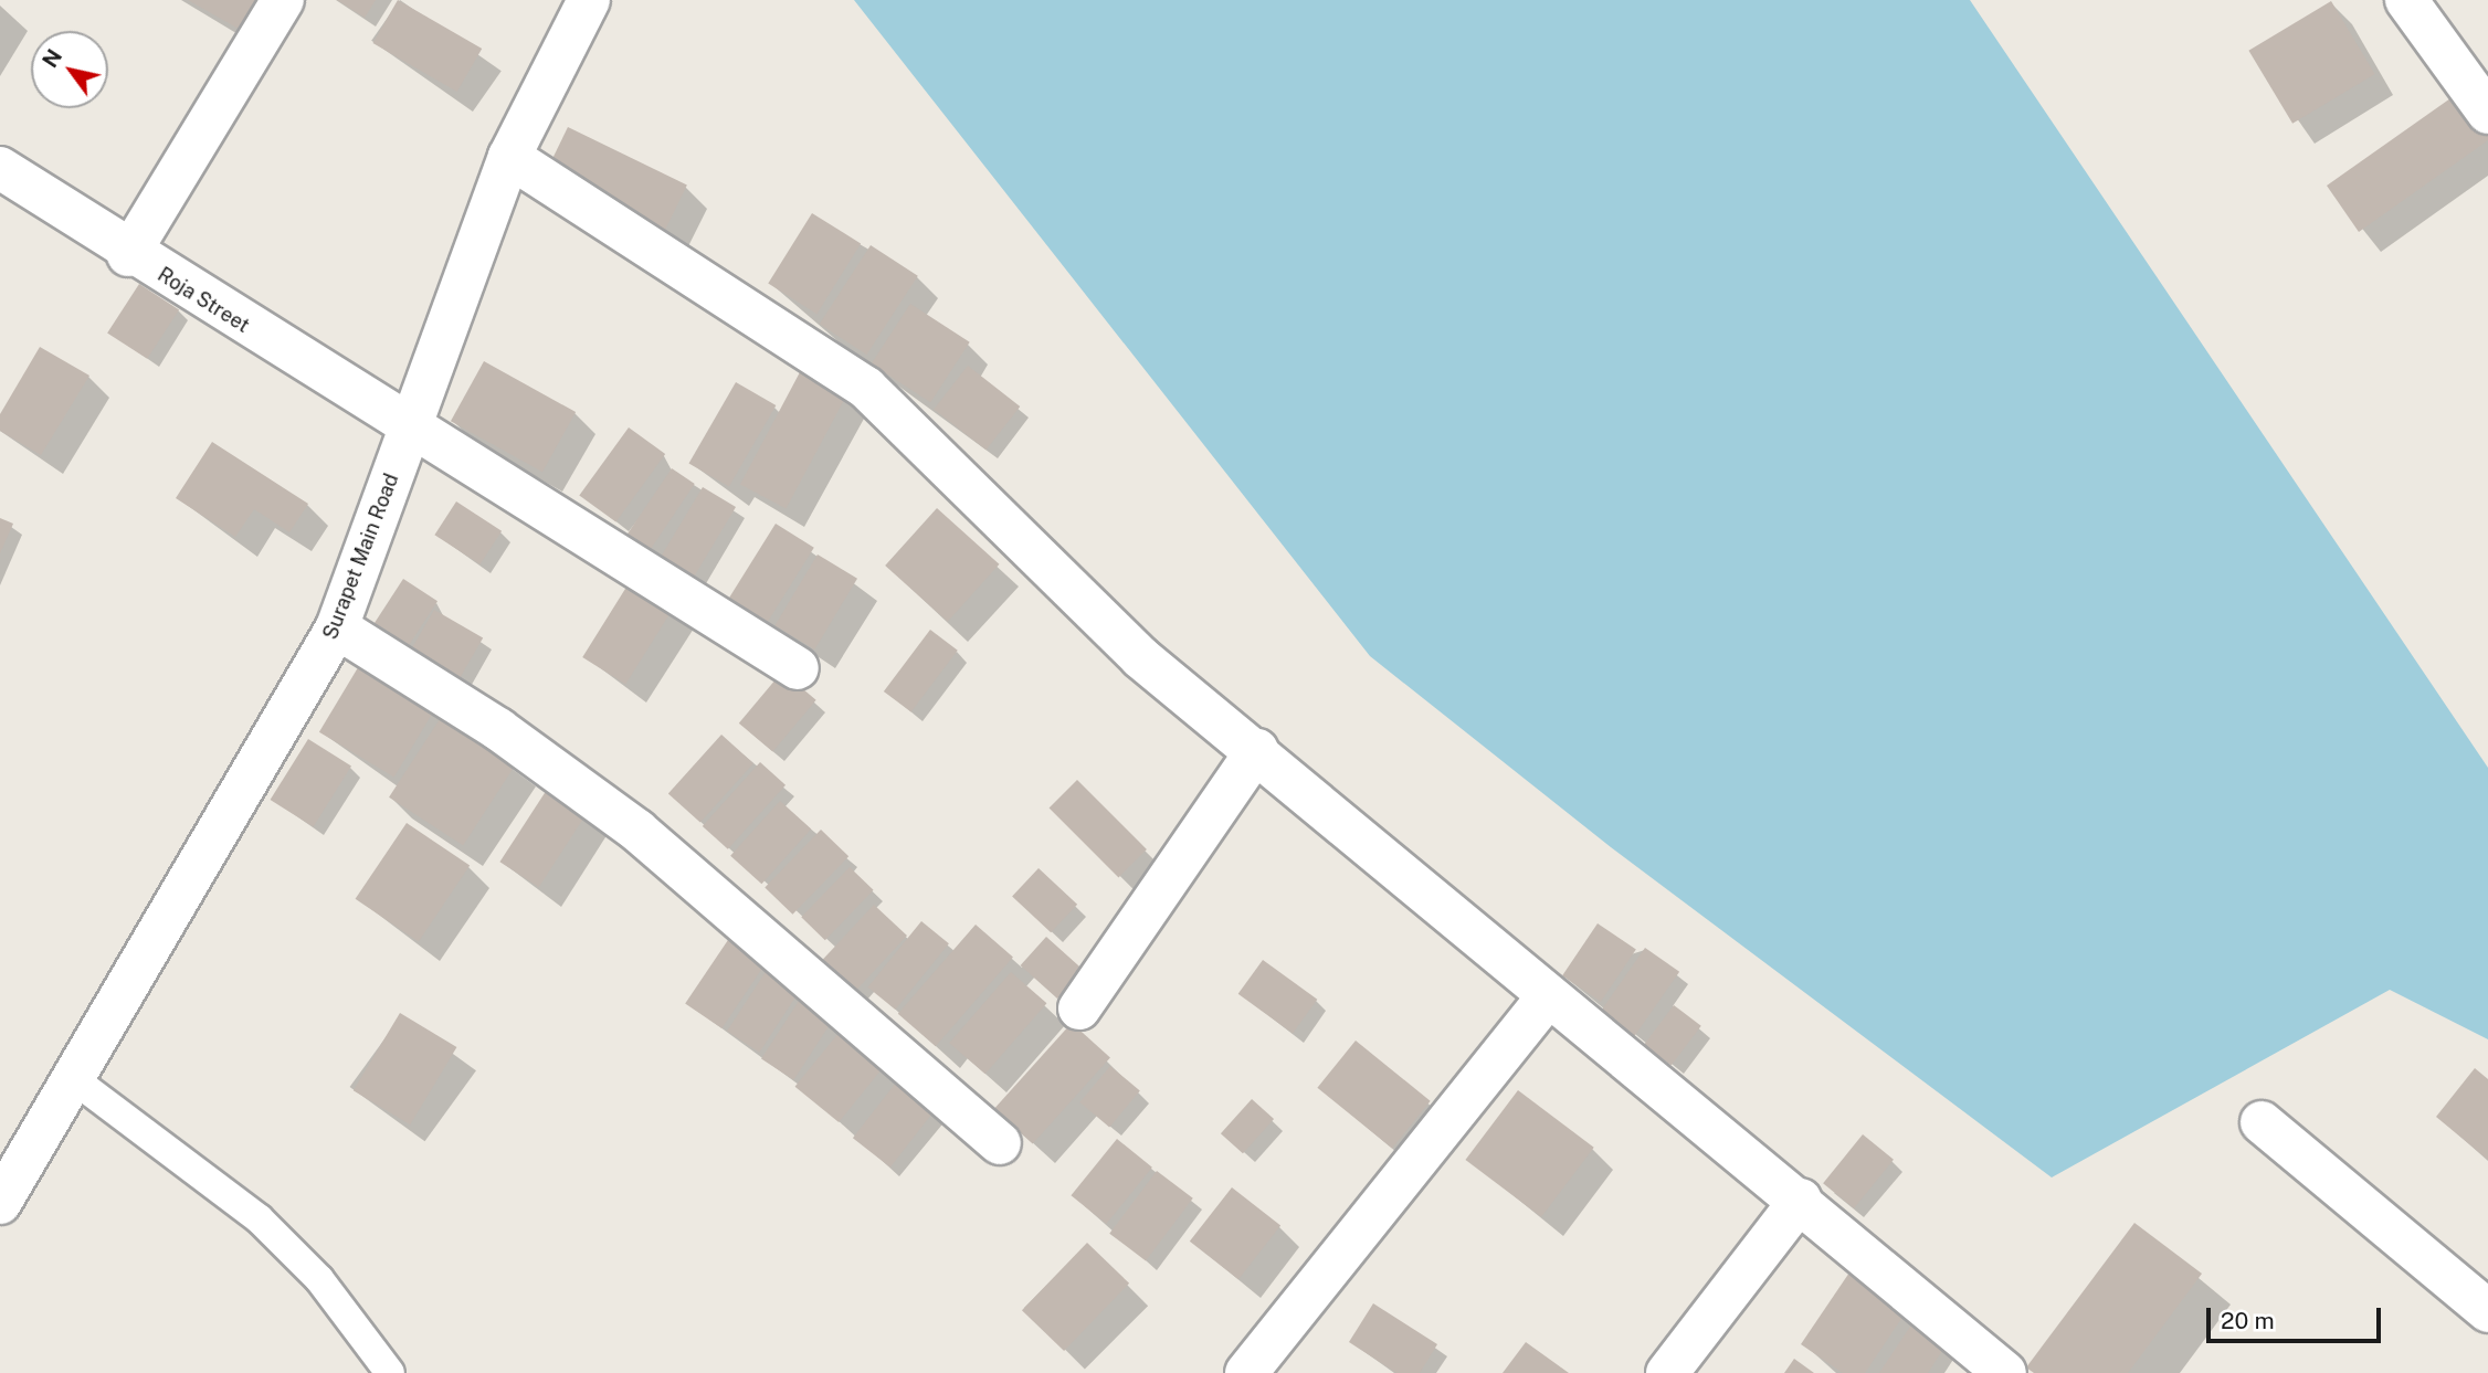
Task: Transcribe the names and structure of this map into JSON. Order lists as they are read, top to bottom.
{
  "streets": {
    "street": ["Roja Street", "Surapet Main Road"]
  },
  "crossings": [
    ["Roja Street", "Surapet Main Road"]
  ],
  "scale_bar": "20 m",
  "north": "top left"
}
